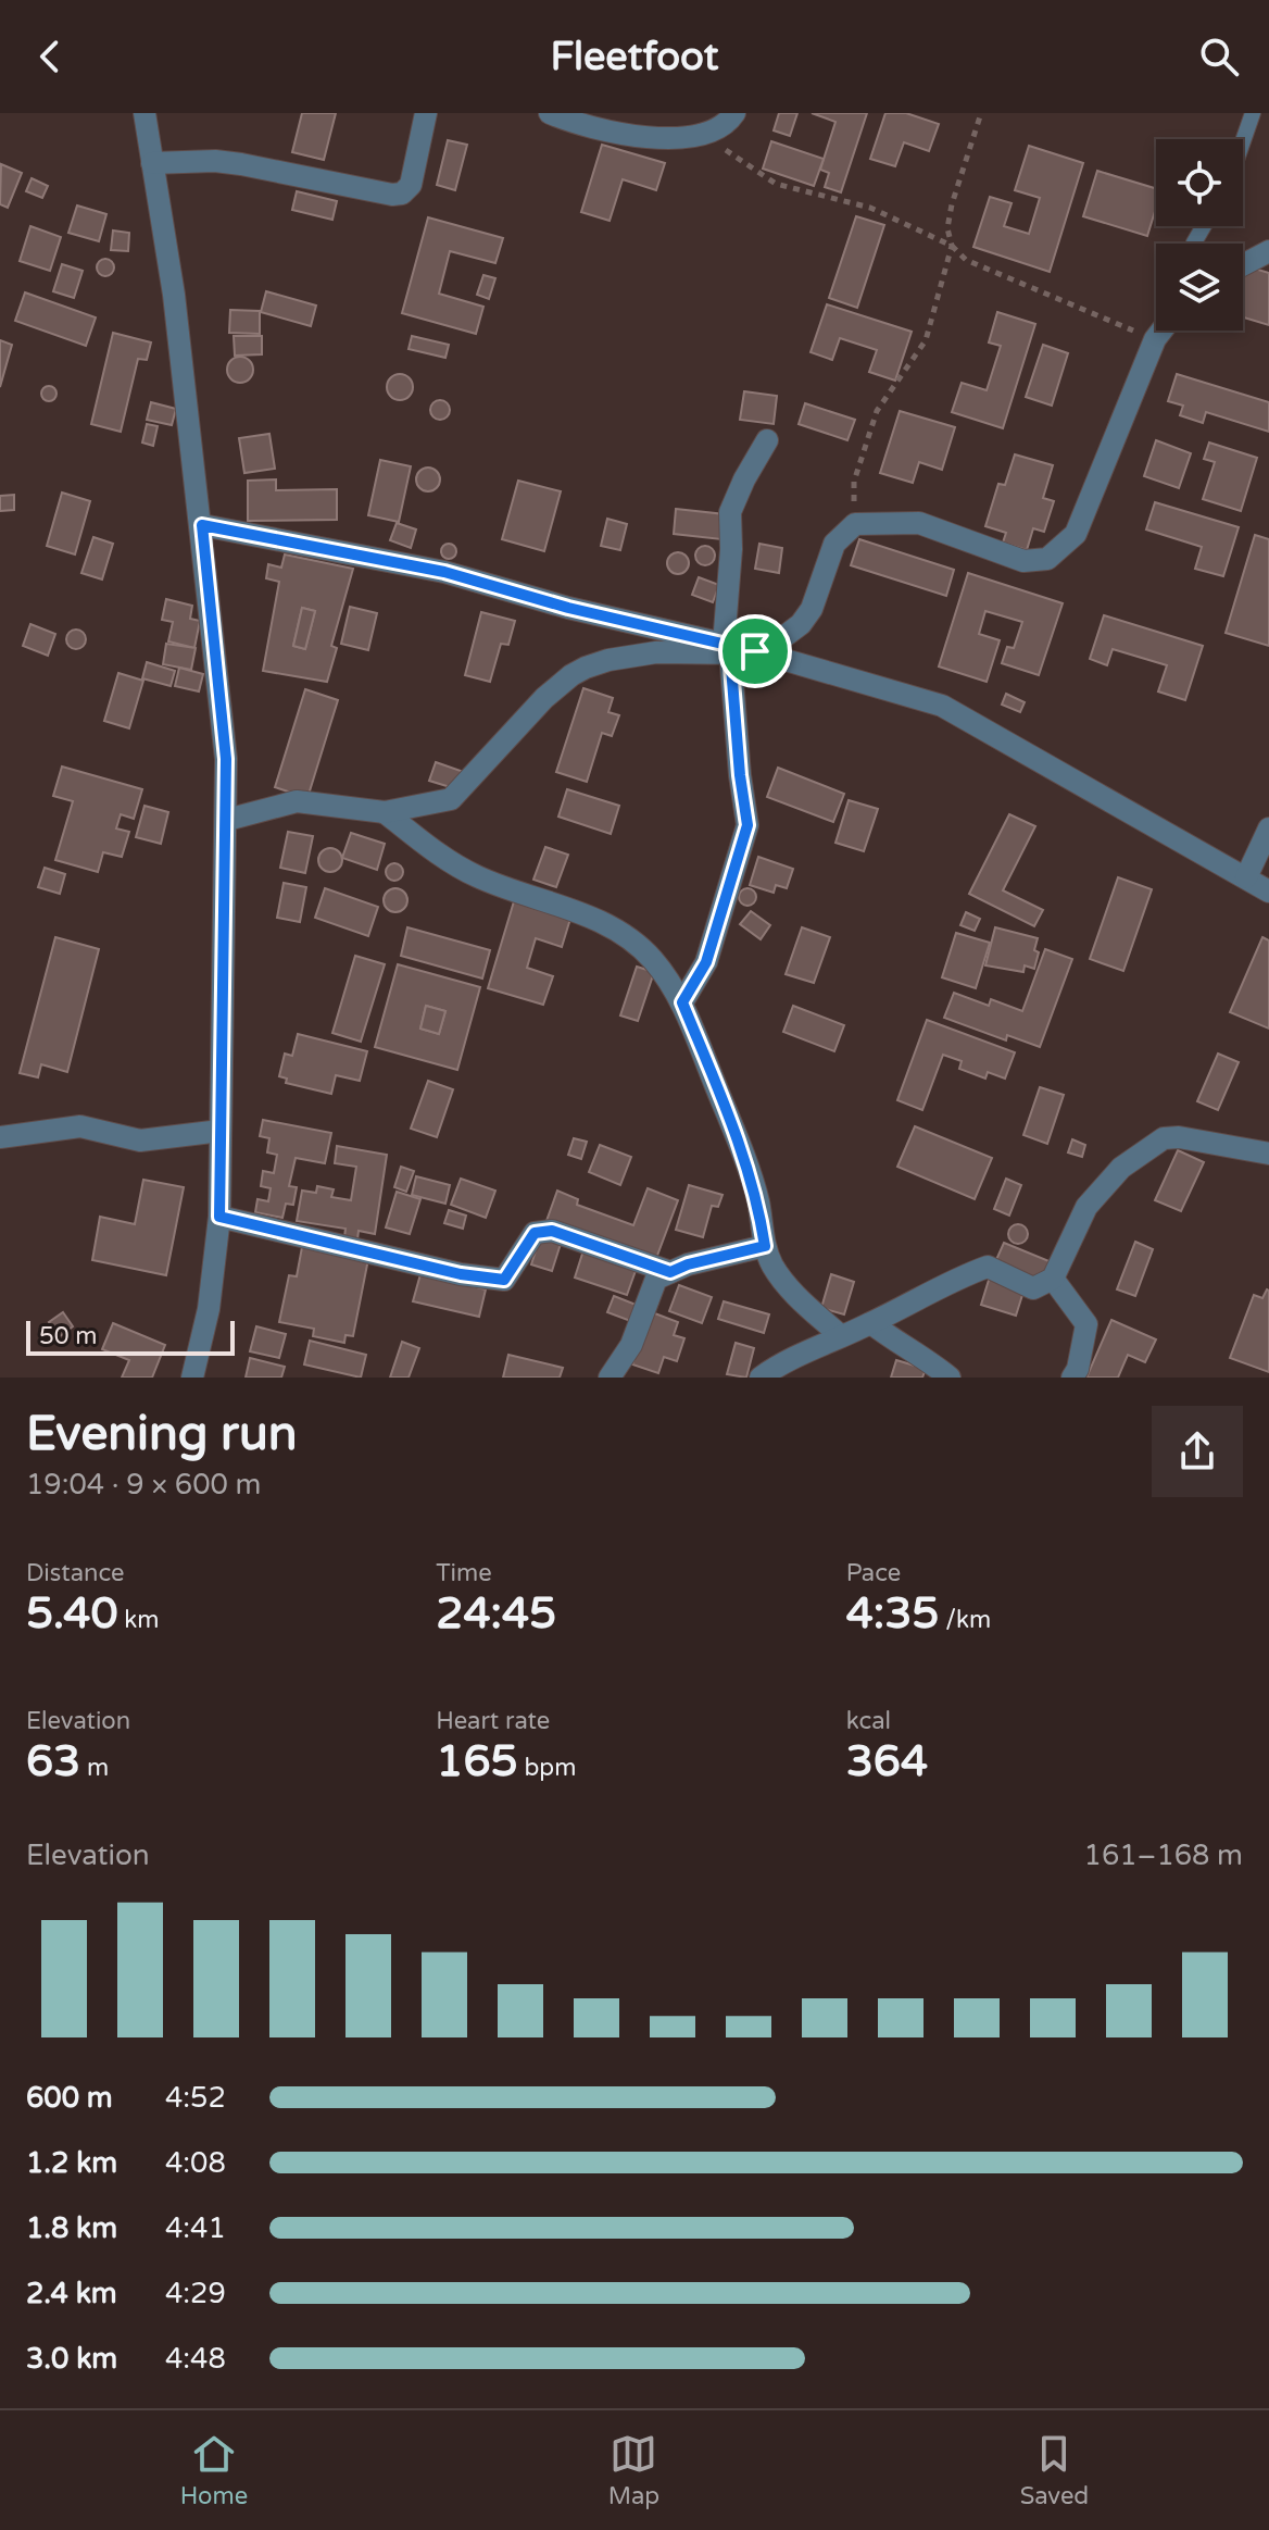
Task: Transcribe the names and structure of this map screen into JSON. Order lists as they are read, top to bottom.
{
  "scale_bar": "50 m",
  "page": {
    "header": "Fleetfoot",
    "scale": "50 m",
    "heading": ["Evening run", "19:04 · 9 × 600 m"],
    "stats": [
      ["Distance", "5.40 km"],
      ["Time", "24:45"],
      ["Pace", "4:35 /km"],
      ["Elevation", "63 m"],
      ["Heart rate", "165 bpm"],
      ["kcal", "364"]
    ],
    "chart": ["Elevation", "161–168 m"],
    "list": [
      {
        "name": "600 m",
        "note": "4:52"
      },
      {
        "name": "1.2 km",
        "note": "4:08"
      },
      {
        "name": "1.8 km",
        "note": "4:41"
      },
      {
        "name": "2.4 km",
        "note": "4:29"
      },
      {
        "name": "3.0 km",
        "note": "4:48"
      }
    ],
    "tabs": ["Home", "Map", "Saved"]
  }
}
